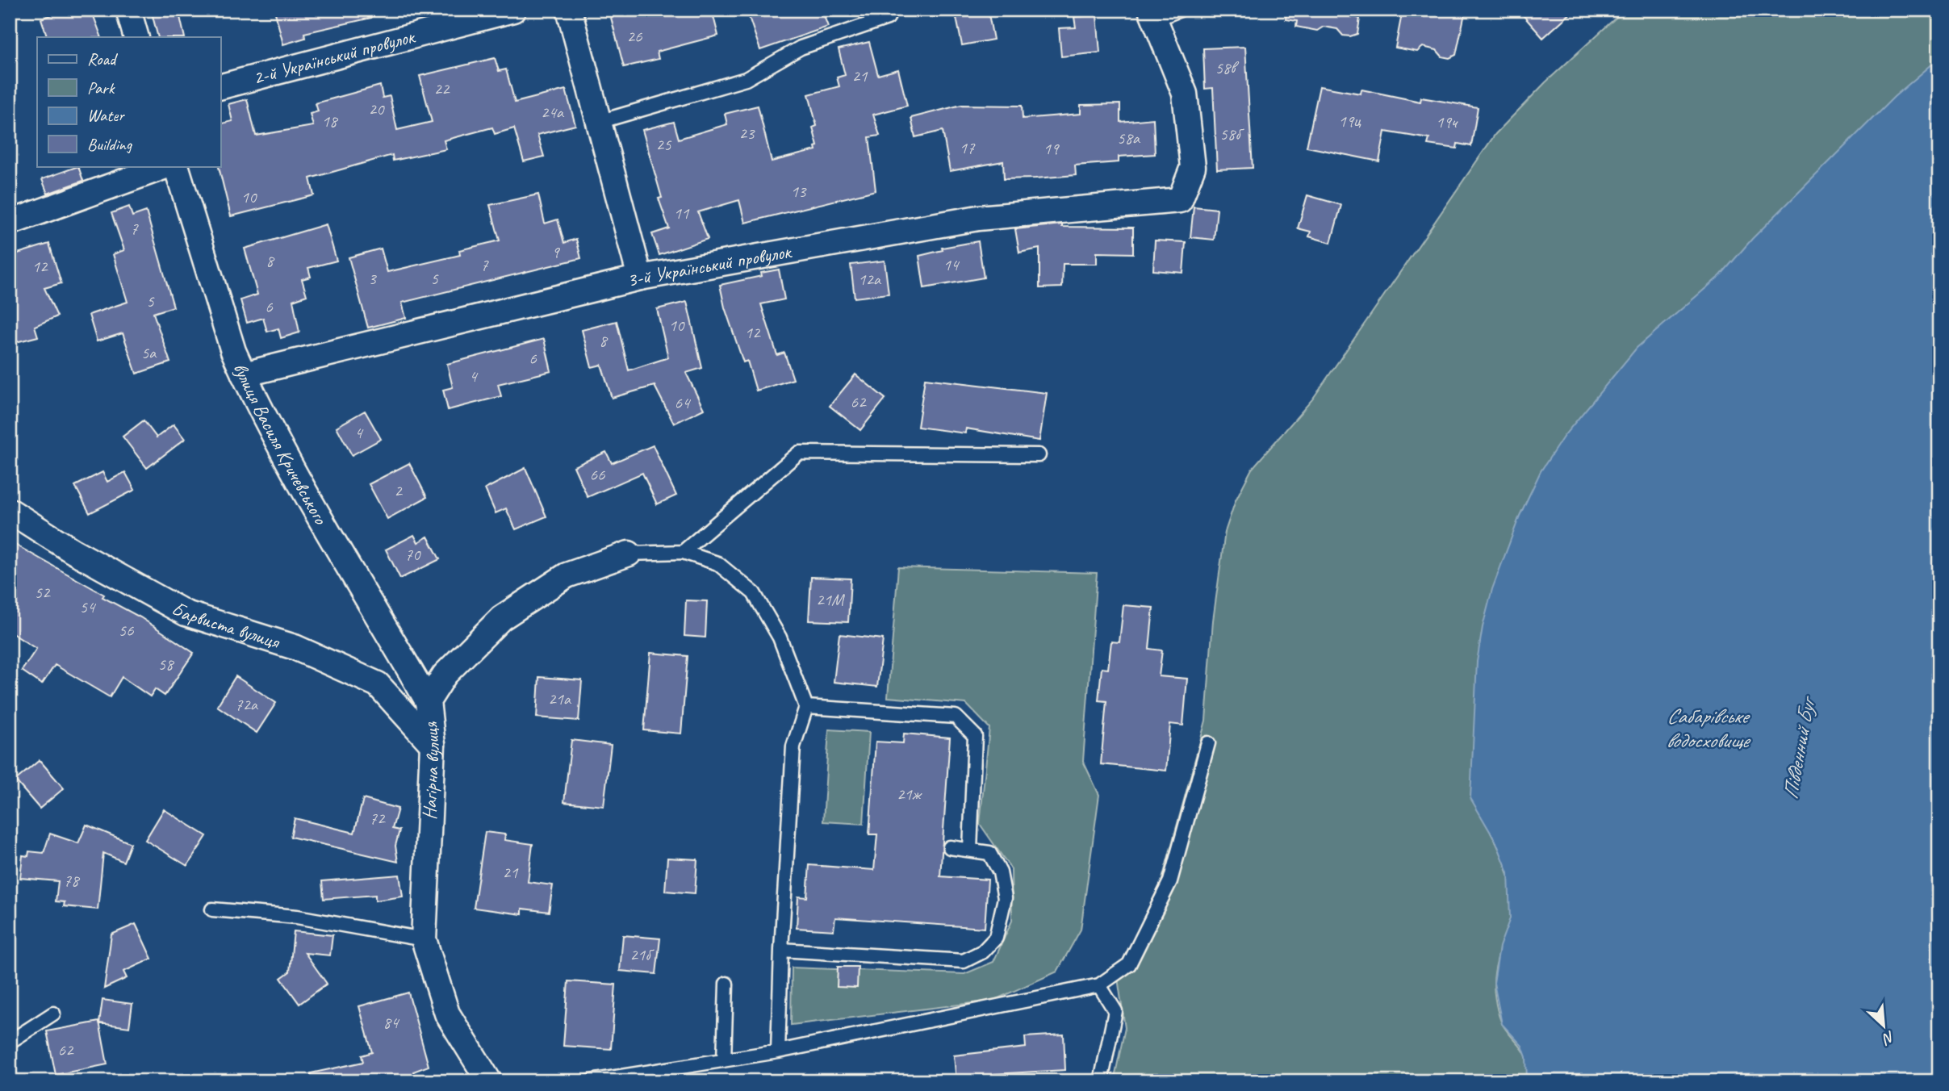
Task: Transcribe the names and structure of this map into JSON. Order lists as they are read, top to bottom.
{
  "streets": {
    "street": [
      "2-й Український провулок",
      "3-й Український провулок",
      "вулиця Василя Кричевського",
      "Барвиста вулиця",
      "Нагірна вулиця"
    ]
  },
  "crossings": [
    ["3-й Український провулок", "вулиця Василя Кричевського"],
    ["вулиця Василя Кричевського", "Нагірна вулиця"],
    ["Барвиста вулиця", "Нагірна вулиця"]
  ],
  "water": ["Сабарівське водосховище", "Південний Буг"],
  "house_numbers": [
    "26",
    "58в",
    "21",
    "22",
    "20",
    "24а",
    "18",
    "19ц",
    "19ч",
    "23",
    "58б",
    "58а",
    "25",
    "17",
    "19",
    "13",
    "10",
    "11",
    "7",
    "9",
    "8",
    "7",
    "14",
    "12",
    "3",
    "5",
    "12а",
    "5",
    "6",
    "10",
    "12",
    "8",
    "5а",
    "6",
    "4",
    "62",
    "64",
    "4",
    "66",
    "2",
    "70",
    "52",
    "21М",
    "54",
    "56",
    "58",
    "21а",
    "72а",
    "21ж",
    "72",
    "21",
    "78",
    "21б",
    "84",
    "62"
  ],
  "legend": [
    "Road",
    "Park",
    "Water",
    "Building"
  ],
  "north": "bottom right"
}
